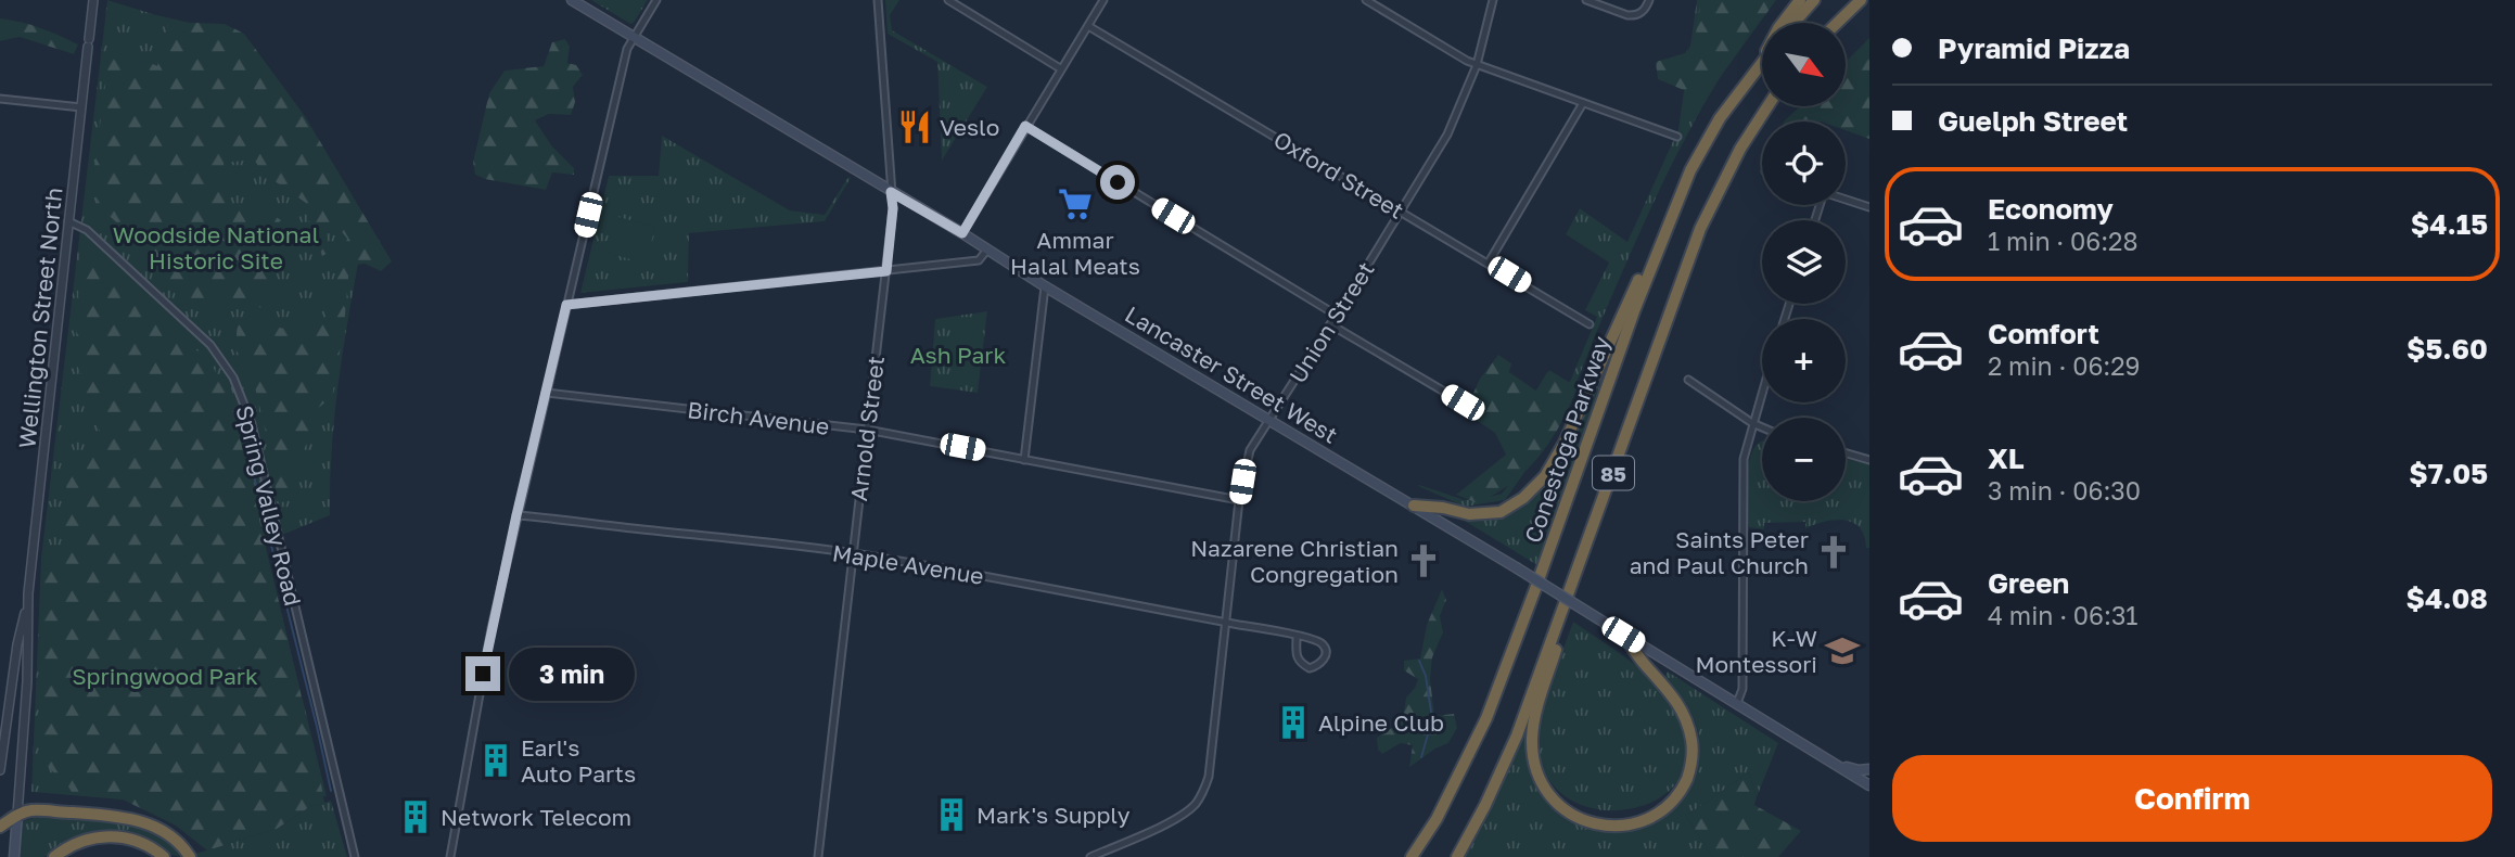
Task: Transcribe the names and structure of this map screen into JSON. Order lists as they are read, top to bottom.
{
  "streets": {
    "highway": ["Conestoga Parkway", "85"],
    "main road": ["Wellington Street North", "Lancaster Street West"],
    "street": [
      "Oxford Street",
      "Union Street",
      "Birch Avenue",
      "Arnold Street",
      "Spring Valley Road",
      "Maple Avenue"
    ]
  },
  "crossings": [
    ["Oxford Street", "Union Street"],
    ["Wellington Street North", "Spring Valley Road"],
    ["Union Street", "Lancaster Street West"],
    ["Union Street", "Birch Avenue"],
    ["Union Street", "Maple Avenue"],
    ["Lancaster Street West", "Arnold Street"],
    ["Birch Avenue", "Arnold Street"],
    ["Arnold Street", "Maple Avenue"]
  ],
  "parks": ["Woodside National Historic Site", "Ash Park", "Springwood Park"],
  "places": {
    "restaurant": ["Veslo"],
    "supermarket": ["Ammar Halal Meats"],
    "church": ["Saints Peter and Paul Church", "Nazarene Christian Congregation"],
    "school or university": ["K-W Montessori"],
    "building": [
      "Alpine Club",
      "Earl's Auto Parts",
      "Mark's Supply",
      "Network Telecom"
    ]
  },
  "north": "bottom right",
  "page": {
    "banner": ["Pyramid Pizza", "Guelph Street"],
    "map_buttons": ["+", "−"],
    "list": [
      {
        "name": "Economy",
        "note": "1 min · 06:28",
        "value": "$4.15"
      },
      {
        "name": "Comfort",
        "note": "2 min · 06:29",
        "value": "$5.60"
      },
      {
        "name": "XL",
        "note": "3 min · 06:30",
        "value": "$7.05"
      },
      {
        "name": "Green",
        "note": "4 min · 06:31",
        "value": "$4.08"
      }
    ],
    "bubble": "3 min",
    "buttons": "Confirm"
  }
}
